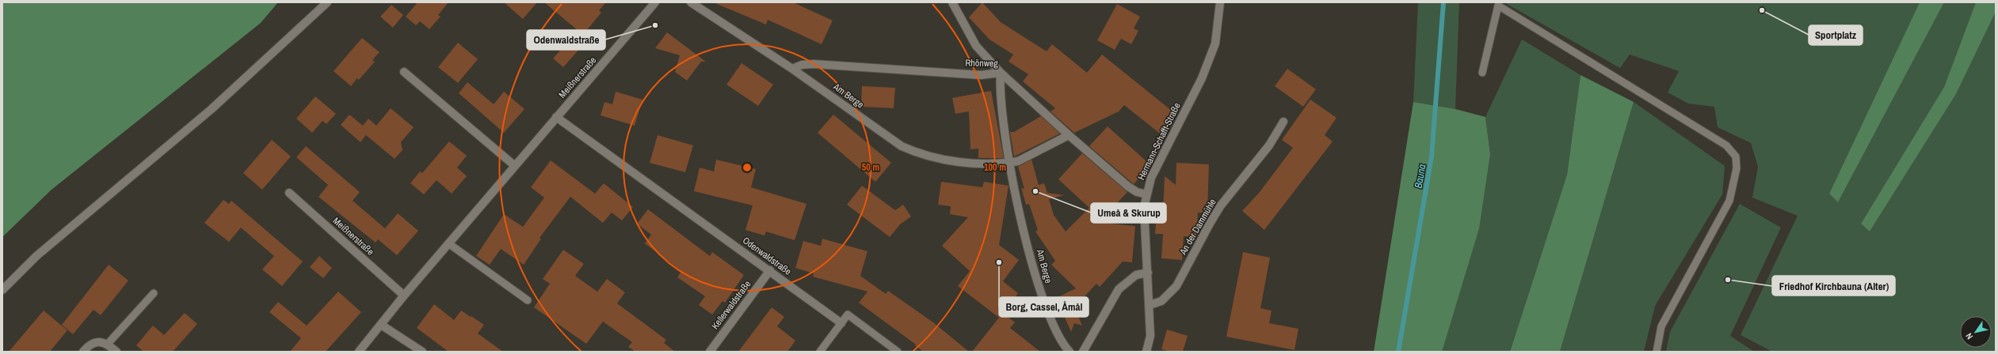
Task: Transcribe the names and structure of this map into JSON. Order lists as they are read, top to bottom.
{
  "streets": {
    "street": [
      "Rhönweg",
      "Meißnerstraße",
      "Am Berge",
      "Hermann-Schafft-Straße",
      "An der Dammühle",
      "Odenwaldstraße",
      "Kellerwaldstraße"
    ]
  },
  "crossings": [
    ["Rhönweg", "Am Berge"],
    ["Rhönweg", "Hermann-Schafft-Straße"],
    ["Meißnerstraße", "Odenwaldstraße"],
    ["Hermann-Schafft-Straße", "An der Dammühle"],
    ["Odenwaldstraße", "Kellerwaldstraße"]
  ],
  "water": ["Bauna"],
  "places": [
    "Sportplatz",
    "Odenwaldstraße",
    "Umeå & Skurup",
    "Borg, Cassel, Åmål",
    "Friedhof Kirchbauna (Alter)"
  ],
  "north": "bottom left",
  "rings": ["50 m", "100 m"]
}
